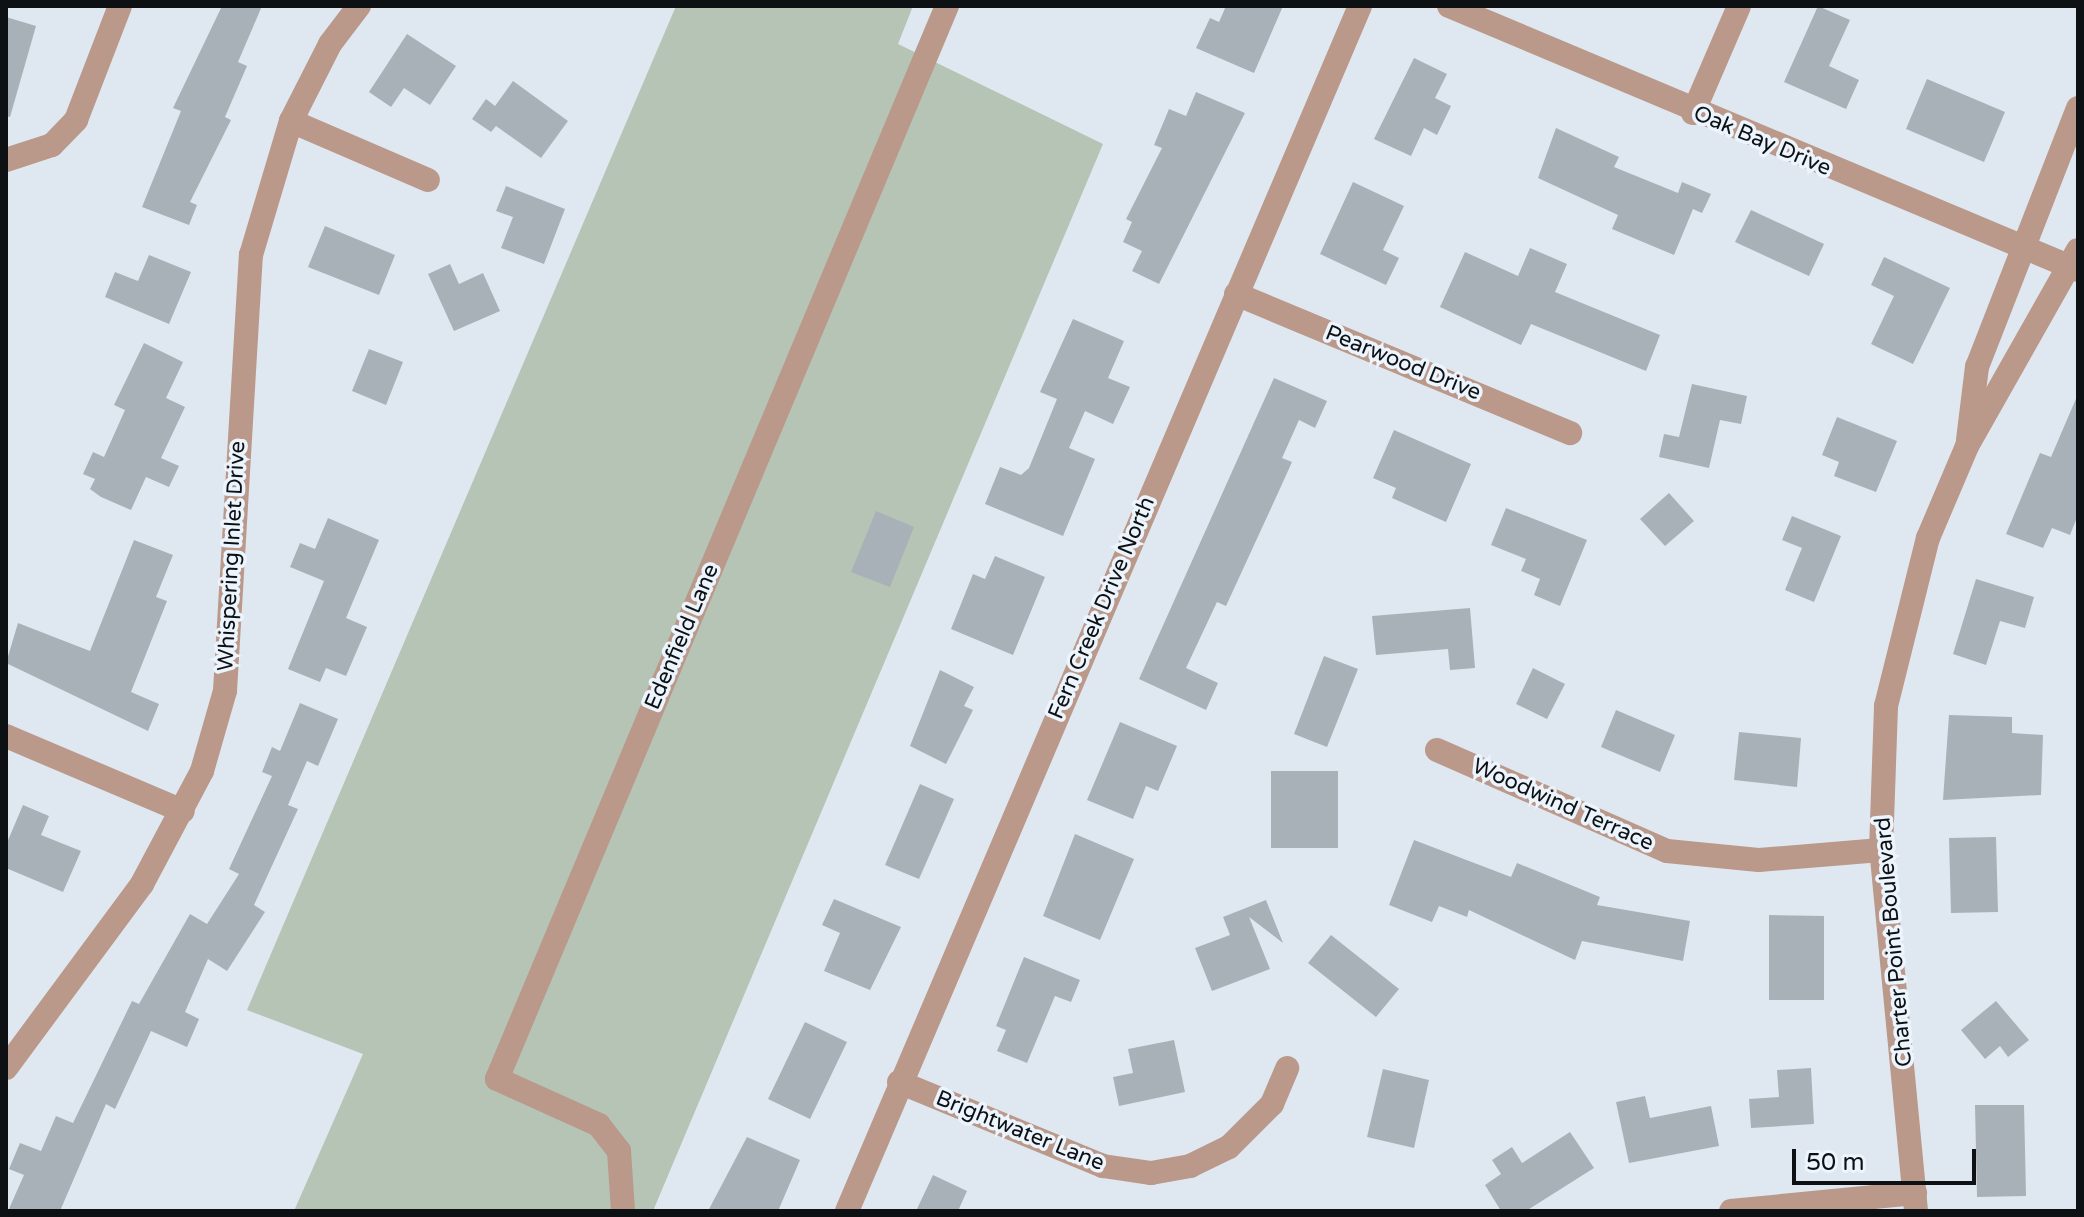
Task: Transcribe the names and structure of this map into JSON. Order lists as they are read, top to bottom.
{
  "streets": {
    "street": [
      "Oak Bay Drive",
      "Pearwood Drive",
      "Whispering Inlet Drive",
      "Fern Creek Drive North",
      "Edenfield Lane",
      "Woodwind Terrace",
      "Charter Point Boulevard",
      "Brightwater Lane"
    ]
  },
  "crossings": [
    ["Oak Bay Drive", "Charter Point Boulevard"],
    ["Pearwood Drive", "Fern Creek Drive North"],
    ["Fern Creek Drive North", "Brightwater Lane"],
    ["Woodwind Terrace", "Charter Point Boulevard"]
  ],
  "scale_bar": "50 m"
}
